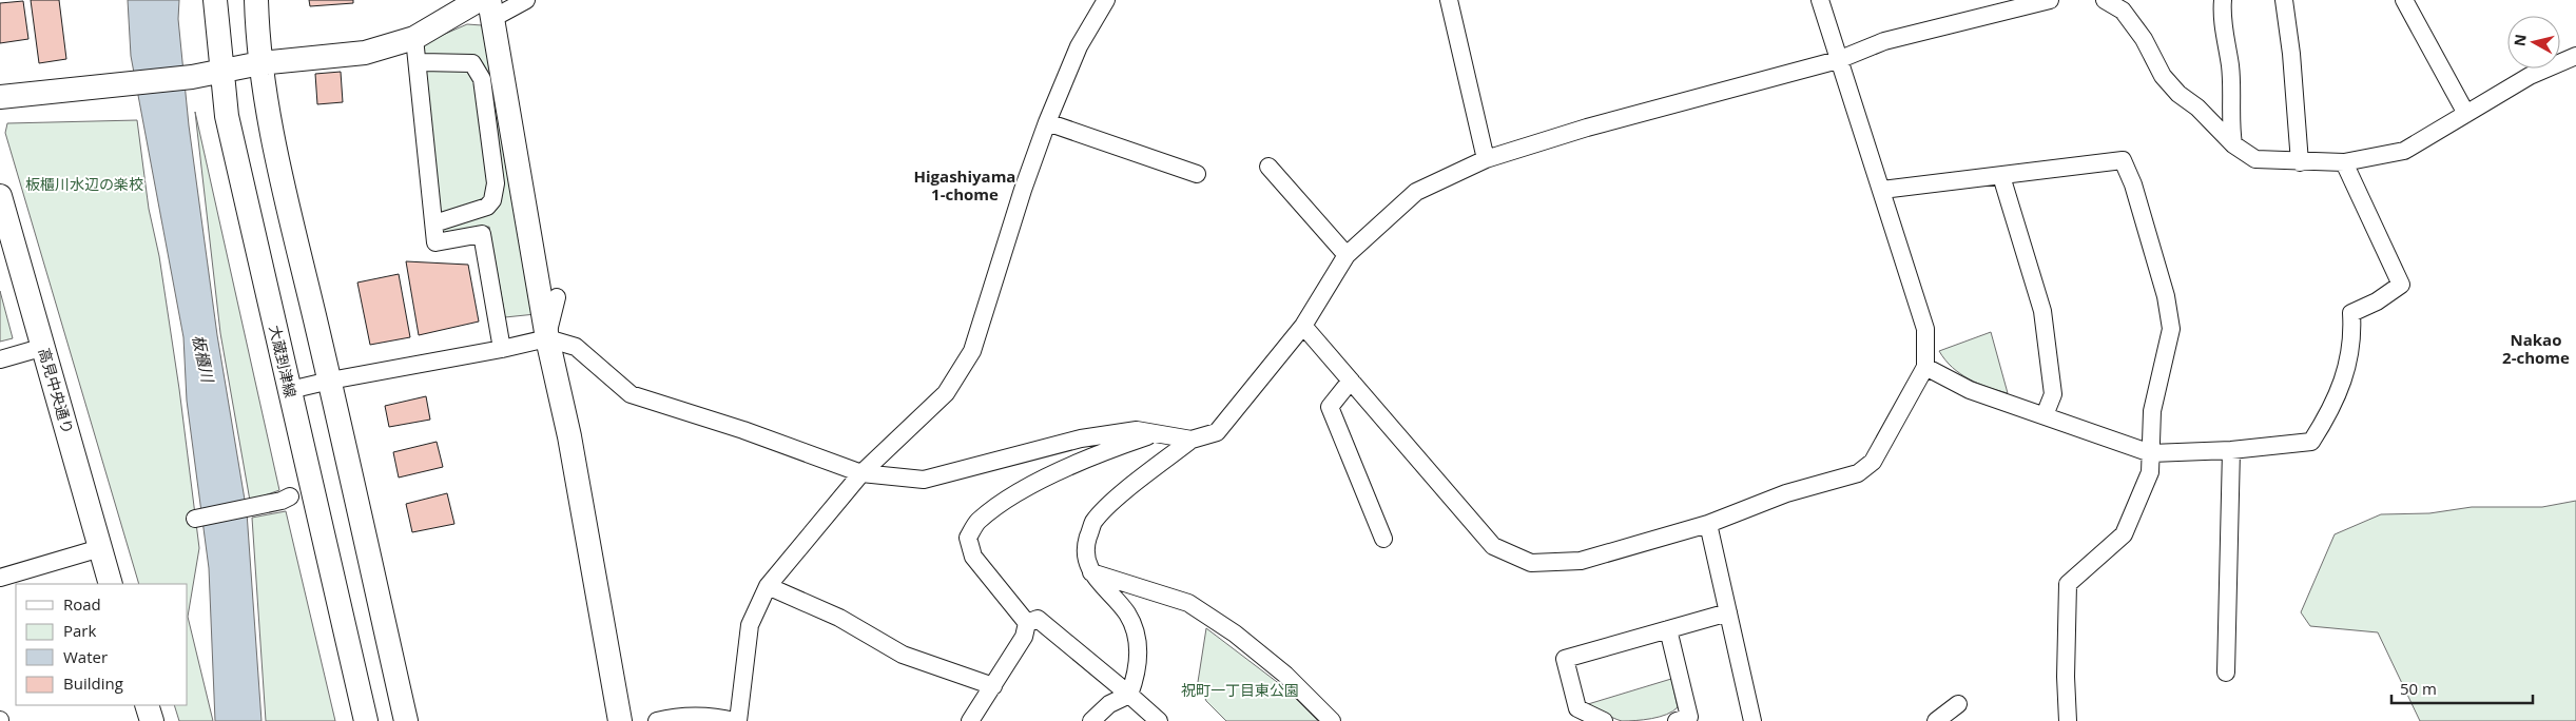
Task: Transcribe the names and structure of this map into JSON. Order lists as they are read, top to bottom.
{
  "streets": {
    "street": ["大蔵到津線", "高見中央通り"]
  },
  "districts": ["Higashiyama 1-chome", "Nakao 2-chome"],
  "water": ["板櫃川"],
  "parks": ["板櫃川水辺の楽校", "祝町一丁目東公園"],
  "legend": [
    "Road",
    "Park",
    "Water",
    "Building"
  ],
  "scale_bar": "50 m",
  "north": "left"
}
